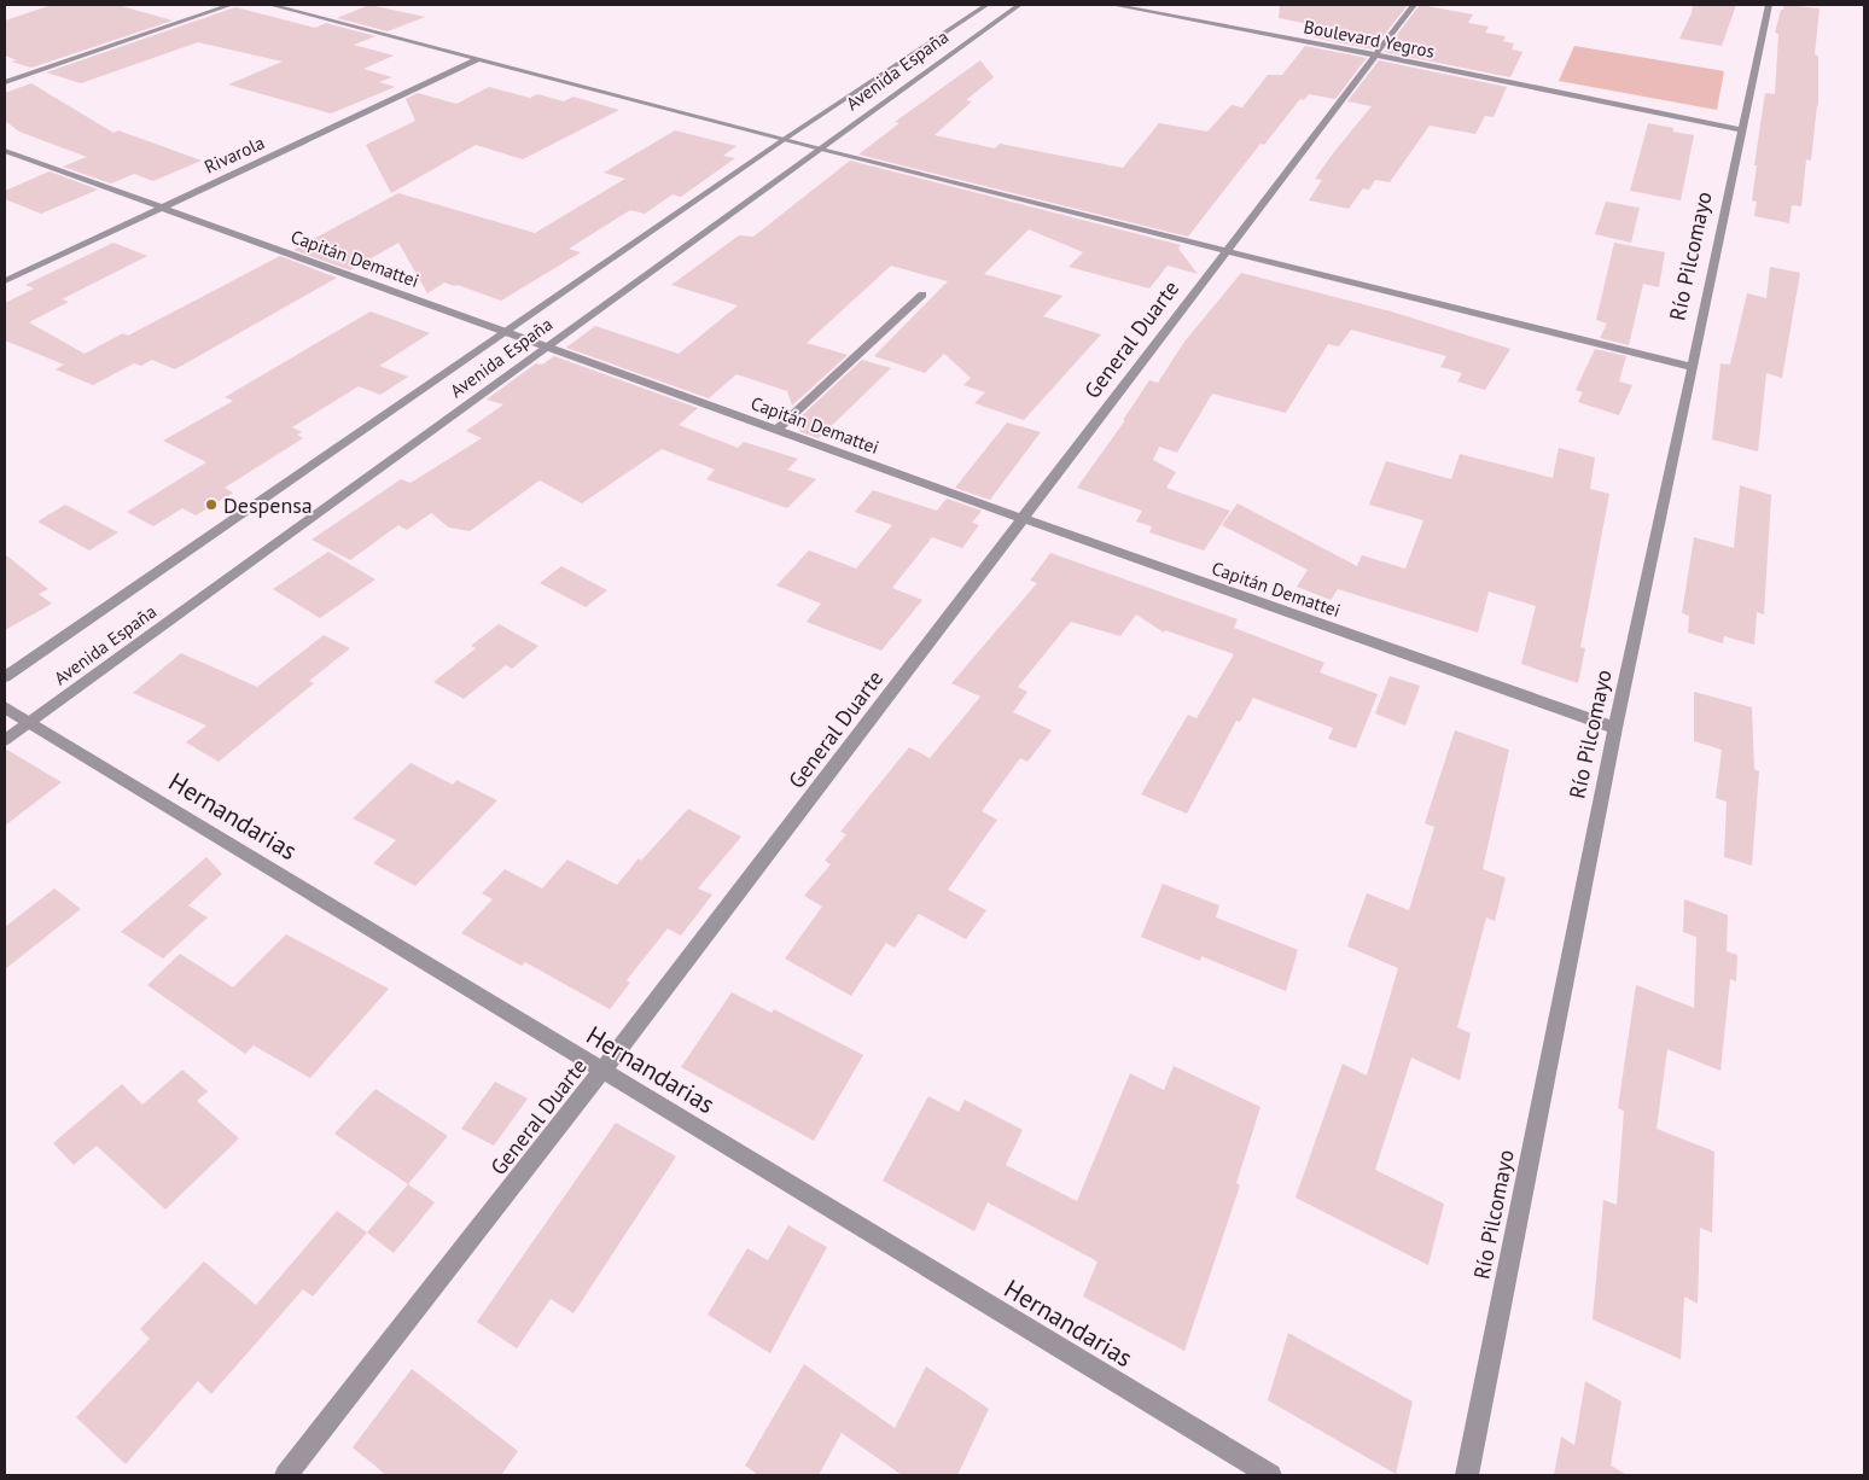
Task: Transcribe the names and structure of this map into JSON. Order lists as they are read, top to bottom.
{
  "streets": {
    "street": [
      "Boulevard Yegros",
      "Avenida España",
      "Rivarola",
      "Río Pilcomayo",
      "Capitán Demattei",
      "General Duarte",
      "Hernandarias"
    ]
  },
  "crossings": [
    ["Boulevard Yegros", "Río Pilcomayo"],
    ["Boulevard Yegros", "General Duarte"],
    ["Avenida España", "Capitán Demattei"],
    ["Avenida España", "Hernandarias"],
    ["Rivarola", "Capitán Demattei"],
    ["Río Pilcomayo", "Capitán Demattei"],
    ["Capitán Demattei", "General Duarte"],
    ["General Duarte", "Hernandarias"]
  ],
  "places": ["Despensa"]
}
